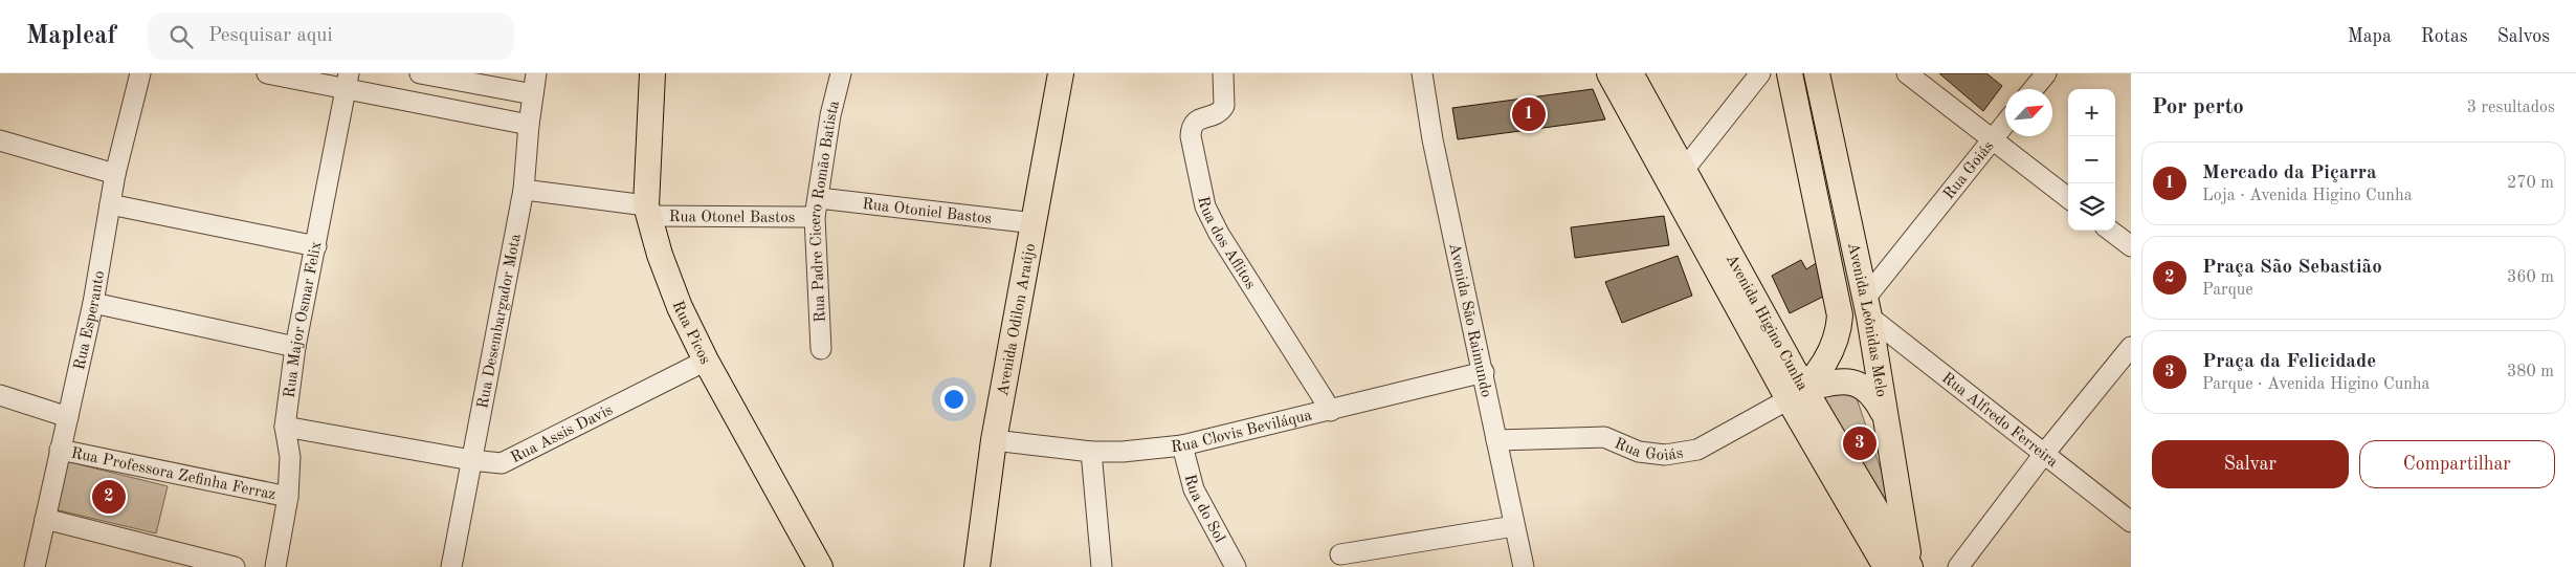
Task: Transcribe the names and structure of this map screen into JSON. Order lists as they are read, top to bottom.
{
  "streets": {
    "main road": [
      "Avenida Odilon Araújo",
      "Avenida Leônidas Melo",
      "Avenida Higino Cunha",
      "Rua Picos"
    ],
    "street": [
      "Rua Goiás",
      "Rua Padre Cicero Romão Batista",
      "Rua Otoniel Bastos",
      "Rua Otonel Bastos",
      "Rua dos Aflitos",
      "Rua Major Osmar Felix",
      "Rua Esperanto",
      "Rua Desembargador Mota",
      "Avenida São Raimundo",
      "Rua Alfredo Ferreira",
      "Rua Clovis Beviláqua",
      "Rua Assis Davis",
      "Rua Professora Zefinha Ferraz",
      "Rua do Sol"
    ]
  },
  "crossings": [
    ["Rua Goiás", "Avenida Leônidas Melo"],
    ["Rua Goiás", "Avenida São Raimundo"],
    ["Rua Goiás", "Avenida Higino Cunha"],
    ["Rua Goiás", "Rua Alfredo Ferreira"],
    ["Rua Padre Cicero Romão Batista", "Rua Otoniel Bastos"],
    ["Rua Padre Cicero Romão Batista", "Rua Otonel Bastos"],
    ["Rua Otoniel Bastos", "Rua Otonel Bastos"],
    ["Rua Otoniel Bastos", "Avenida Odilon Araújo"],
    ["Rua Otonel Bastos", "Rua Desembargador Mota"],
    ["Rua Otonel Bastos", "Rua Picos"],
    ["Rua dos Aflitos", "Rua Clovis Beviláqua"],
    ["Rua Major Osmar Felix", "Rua Assis Davis"],
    ["Rua Major Osmar Felix", "Rua Professora Zefinha Ferraz"],
    ["Avenida Odilon Araújo", "Rua Clovis Beviláqua"],
    ["Avenida Leônidas Melo", "Avenida Higino Cunha"],
    ["Avenida Leônidas Melo", "Rua Alfredo Ferreira"],
    ["Rua Esperanto", "Rua Professora Zefinha Ferraz"],
    ["Rua Desembargador Mota", "Rua Assis Davis"],
    ["Avenida São Raimundo", "Rua Clovis Beviláqua"],
    ["Rua Picos", "Rua Assis Davis"],
    ["Rua Clovis Beviláqua", "Rua do Sol"]
  ],
  "north": "top right",
  "page": {
    "header": "Mapleaf",
    "search": "Pesquisar aqui",
    "nav": ["Mapa", "Rotas", "Salvos"],
    "heading": ["Por perto", "3 resultados"],
    "map_buttons": ["+", "−"],
    "pins": ["1", "3", "2"],
    "list": [
      {
        "mark": "1",
        "name": "Mercado da Piçarra",
        "note": "Loja · Avenida Higino Cunha",
        "value": "270 m"
      },
      {
        "mark": "2",
        "name": "Praça São Sebastião",
        "note": "Parque",
        "value": "360 m"
      },
      {
        "mark": "3",
        "name": "Praça da Felicidade",
        "note": "Parque · Avenida Higino Cunha",
        "value": "380 m"
      }
    ],
    "buttons": ["Salvar", "Compartilhar"]
  }
}
